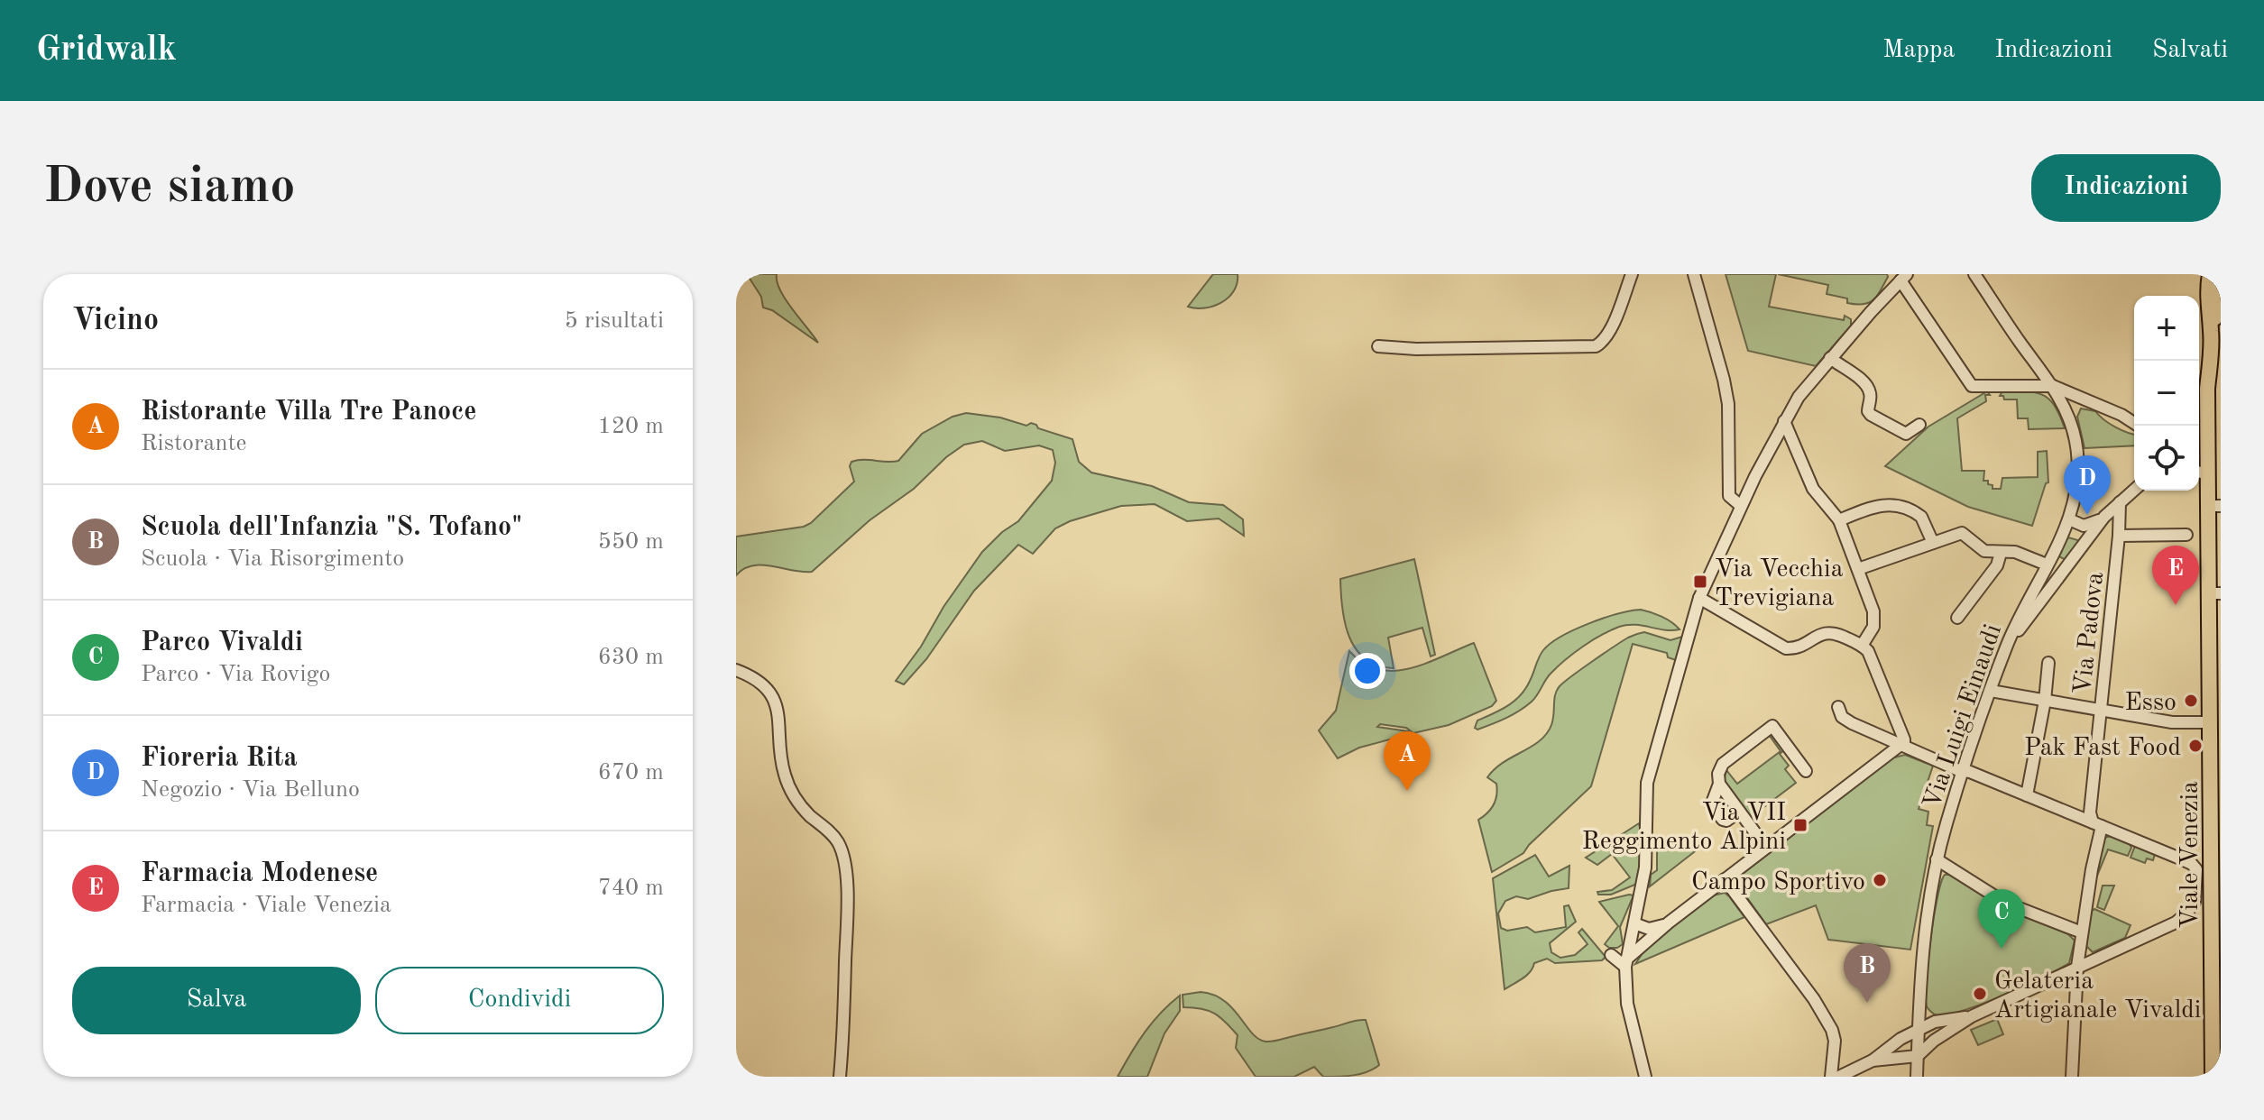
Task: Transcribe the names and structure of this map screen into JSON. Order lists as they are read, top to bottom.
{
  "streets": {
    "main road": ["Viale Venezia"],
    "street": ["Via Padova", "Via Luigi Einaudi"]
  },
  "places": {
    "transit": ["Via Vecchia Trevigiana", "Via VII Reggimento Alpini"],
    "other": [
      "Esso",
      "Pak Fast Food",
      "Campo Sportivo",
      "Gelateria Artigianale Vivaldi"
    ]
  },
  "page": {
    "header": "Gridwalk",
    "nav": ["Mappa", "Indicazioni", "Salvati"],
    "buttons": [
      "Indicazioni",
      ["Salva", "Condividi"]
    ],
    "title": "Dove siamo",
    "heading": ["Vicino", "5 risultati"],
    "map_buttons": ["+", "−"],
    "list": [
      {
        "mark": "A",
        "name": "Ristorante Villa Tre Panoce",
        "note": "Ristorante",
        "value": "120 m"
      },
      {
        "mark": "B",
        "name": "Scuola dell'Infanzia \"S. Tofano\"",
        "note": "Scuola · Via Risorgimento",
        "value": "550 m"
      },
      {
        "mark": "C",
        "name": "Parco Vivaldi",
        "note": "Parco · Via Rovigo",
        "value": "630 m"
      },
      {
        "mark": "D",
        "name": "Fioreria Rita",
        "note": "Negozio · Via Belluno",
        "value": "670 m"
      },
      {
        "mark": "E",
        "name": "Farmacia Modenese",
        "note": "Farmacia · Viale Venezia",
        "value": "740 m"
      }
    ],
    "pins": [
      "D",
      "E",
      "A",
      "C",
      "B"
    ]
  }
}
